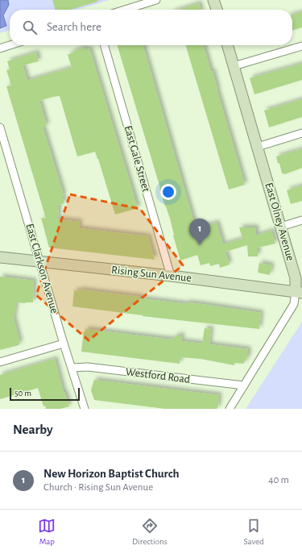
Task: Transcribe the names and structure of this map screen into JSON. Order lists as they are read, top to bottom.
{
  "streets": {
    "main road": ["East Olney Avenue", "Rising Sun Avenue"],
    "street": ["East Gale Street", "East Clarkson Avenue", "Westford Road"]
  },
  "crossings": [
    ["East Gale Street", "Rising Sun Avenue"],
    ["East Olney Avenue", "Rising Sun Avenue"],
    ["East Olney Avenue", "Westford Road"],
    ["East Clarkson Avenue", "Rising Sun Avenue"],
    ["East Clarkson Avenue", "Westford Road"]
  ],
  "scale_bar": "50 m",
  "page": {
    "search": "Search here",
    "pins": "1",
    "scale": "50 m",
    "heading": "Nearby",
    "list": [
      {
        "mark": "1",
        "name": "New Horizon Baptist Church",
        "note": "Church · Rising Sun Avenue",
        "value": "40 m"
      }
    ],
    "nav": ["Map", "Directions", "Saved"]
  }
}
